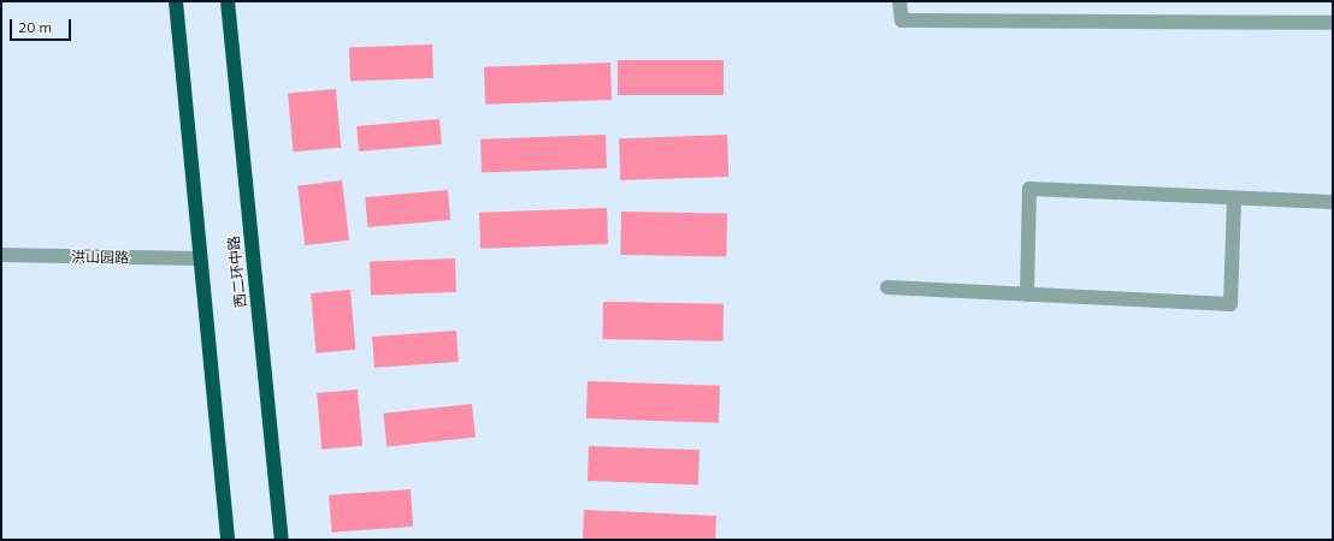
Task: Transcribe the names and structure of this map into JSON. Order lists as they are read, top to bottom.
{
  "streets": {
    "highway": ["西二环中路"],
    "street": ["洪山园路"]
  },
  "scale_bar": "20 m"
}
